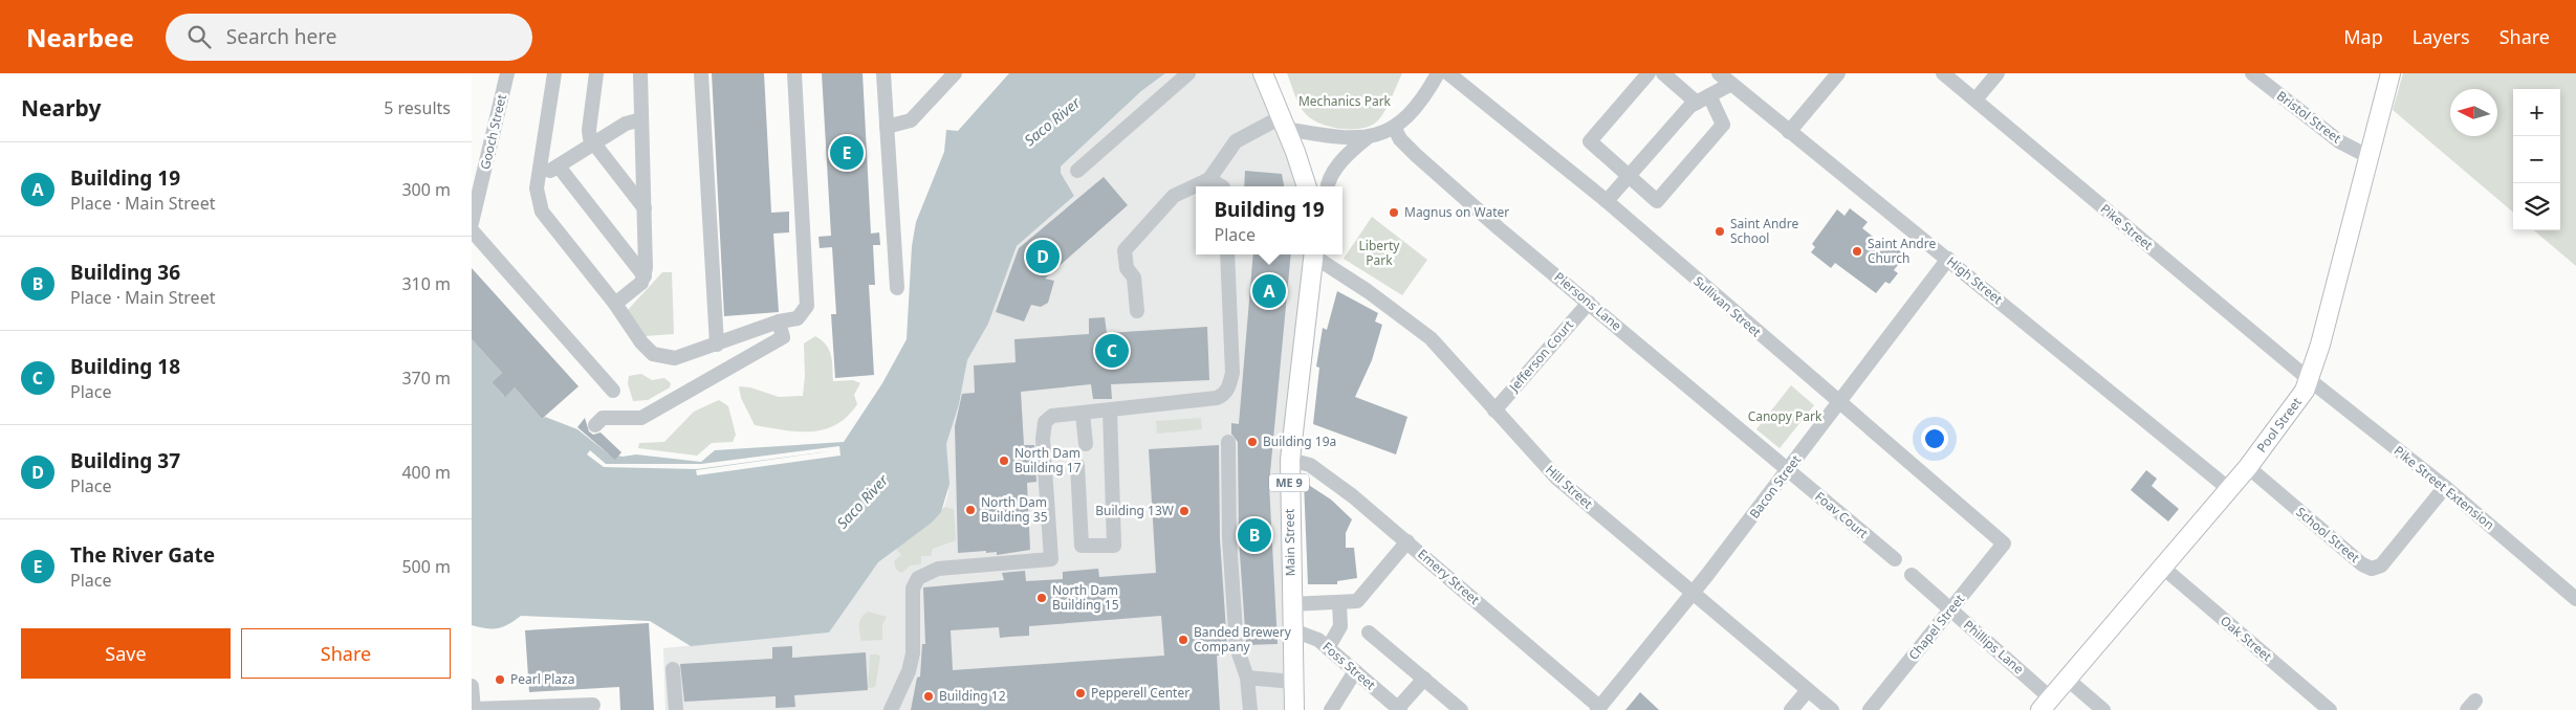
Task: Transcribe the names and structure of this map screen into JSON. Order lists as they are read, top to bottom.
{
  "streets": {
    "main road": ["Pool Street", "ME 9", "Main Street"],
    "street": [
      "Bristol Street",
      "Gooch Street",
      "Pike Street",
      "High Street",
      "Piersons Lane",
      "Sullivan Street",
      "Jefferson Court",
      "Hill Street",
      "Bacon Street",
      "Pike Street Extension",
      "Foav Court",
      "School Street",
      "Emery Street",
      "Chapel Street",
      "Oak Street",
      "Phillips Lane",
      "Foss Street"
    ]
  },
  "crossings": [
    ["Bristol Street", "Pool Street"],
    ["Pike Street", "Pool Street"],
    ["Pike Street", "Pike Street Extension"],
    ["High Street", "Pool Street"],
    ["High Street", "Bacon Street"],
    ["Piersons Lane", "Jefferson Court"],
    ["Piersons Lane", "Bacon Street"],
    ["Piersons Lane", "Foav Court"],
    ["Sullivan Street", "Bacon Street"],
    ["Sullivan Street", "Chapel Street"],
    ["Jefferson Court", "Hill Street"],
    ["Pool Street", "Pike Street Extension"],
    ["Pool Street", "School Street"],
    ["Pool Street", "Oak Street"],
    ["Pool Street", "Phillips Lane"],
    ["Hill Street", "Bacon Street"],
    ["Bacon Street", "Foav Court"],
    ["Bacon Street", "Emery Street"],
    ["Pike Street Extension", "School Street"],
    ["Main Street", "Emery Street"],
    ["Main Street", "Foss Street"],
    ["Chapel Street", "Phillips Lane"]
  ],
  "water": ["Saco River"],
  "parks": ["Mechanics Park", "Liberty Park", "Canopy Park"],
  "places": [
    "Magnus on Water",
    "Saint Andre School",
    "Saint Andre Church",
    "Building 19a",
    "North Dam Building 17",
    "North Dam Building 35",
    "Building 13W",
    "North Dam Building 15",
    "Banded Brewery Company",
    "Pearl Plaza",
    "Pepperell Center",
    "Building 12"
  ],
  "north": "left",
  "page": {
    "header": "Nearbee",
    "search": "Search here",
    "nav": ["Map", "Layers", "Share"],
    "heading": ["Nearby", "5 results"],
    "map_buttons": ["+", "−"],
    "pins": [
      "E",
      "D",
      "A",
      "C",
      "B"
    ],
    "list": [
      {
        "mark": "A",
        "name": "Building 19",
        "note": "Place · Main Street",
        "value": "300 m"
      },
      {
        "mark": "B",
        "name": "Building 36",
        "note": "Place · Main Street",
        "value": "310 m"
      },
      {
        "mark": "C",
        "name": "Building 18",
        "note": "Place",
        "value": "370 m"
      },
      {
        "mark": "D",
        "name": "Building 37",
        "note": "Place",
        "value": "400 m"
      },
      {
        "mark": "E",
        "name": "The River Gate",
        "note": "Place",
        "value": "500 m"
      }
    ],
    "popup": ["Building 19", "Place"],
    "buttons": ["Save", "Share"]
  }
}
